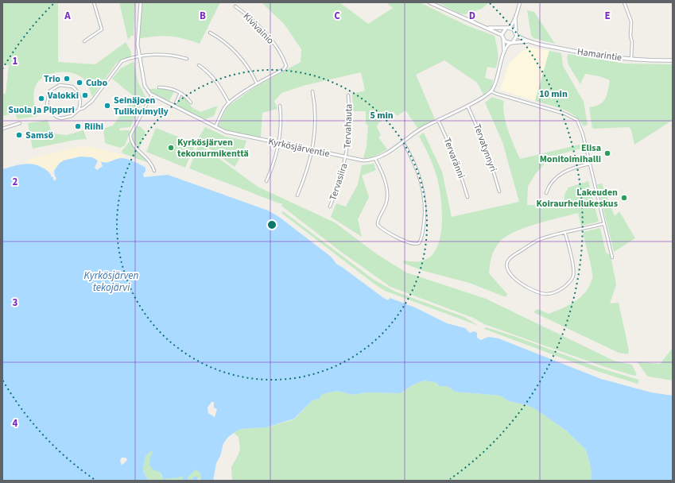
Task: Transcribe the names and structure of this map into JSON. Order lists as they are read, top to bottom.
{
  "streets": {
    "main road": ["Hamarintie"],
    "street": [
      "Kivivainio",
      "Tervahauta",
      "Kyrkösjärventie",
      "Tervatynnyri",
      "Tervaränni",
      "Tervasiira"
    ]
  },
  "crossings": [
    ["Tervahauta", "Kyrkösjärventie"],
    ["Tervahauta", "Tervasiira"],
    ["Kyrkösjärventie", "Tervatynnyri"],
    ["Kyrkösjärventie", "Tervaränni"],
    ["Kyrkösjärventie", "Tervasiira"]
  ],
  "water": ["Kyrkösjärven tekojärvi"],
  "places": [
    "Trio",
    "Cubo",
    "Valokki",
    "Suola ja Pippuri",
    "Seinäjoen Tulikivimylly",
    "Riihi",
    "Samsö",
    "Kyrkösjärven tekonurmikenttä",
    "Elisa Monitoimihalli",
    "Lakeuden Koiraurheilukeskus"
  ],
  "grid": {
    "columns": [
      "A",
      "B",
      "C",
      "D",
      "E"
    ],
    "rows": [
      "1",
      "2",
      "3",
      "4"
    ]
  },
  "rings": ["10 min", "5 min"]
}
